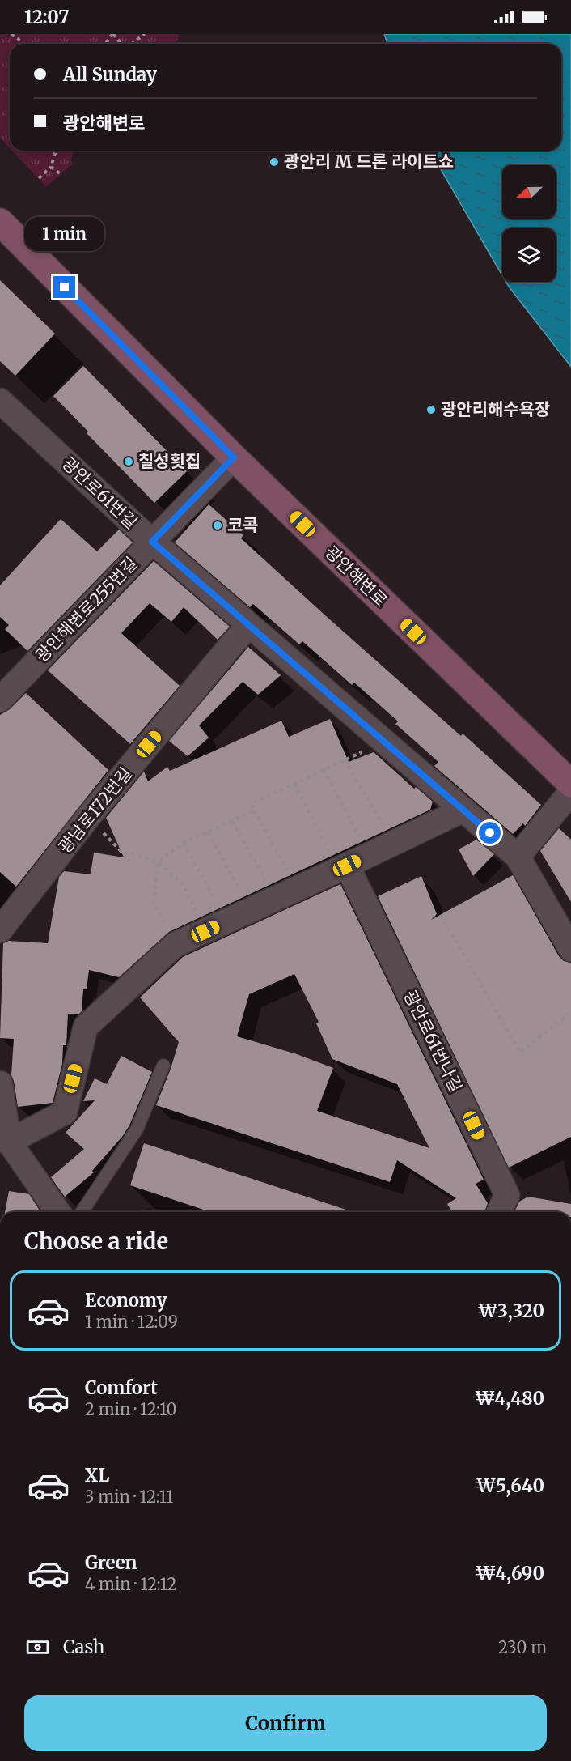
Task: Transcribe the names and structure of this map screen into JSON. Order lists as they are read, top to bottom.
{
  "streets": {
    "main road": ["광안해변로"],
    "street": [
      "광안로61번길",
      "광안해변로255번길",
      "광남로172번길",
      "광안로61번나길"
    ]
  },
  "crossings": [
    ["광안로61번길", "광안해변로255번길"],
    ["광안로61번길", "광남로172번길"],
    ["광안해변로", "광안해변로255번길"]
  ],
  "places": [
    "광안리 M 드론 라이트쇼",
    "광안리해수욕장",
    "칠성횟집",
    "코콕"
  ],
  "north": "left",
  "page": {
    "status": "12:07",
    "banner": ["All Sunday", "광안해변로"],
    "bubble": "1 min",
    "heading": "Choose a ride",
    "list": [
      {
        "name": "Economy",
        "note": "1 min · 12:09",
        "value": "₩3,320"
      },
      {
        "name": "Comfort",
        "note": "2 min · 12:10",
        "value": "₩4,480"
      },
      {
        "name": "XL",
        "note": "3 min · 12:11",
        "value": "₩5,640"
      },
      {
        "name": "Green",
        "note": "4 min · 12:12",
        "value": "₩4,690"
      }
    ],
    "pay": ["Cash", "230 m"],
    "buttons": "Confirm"
  }
}
